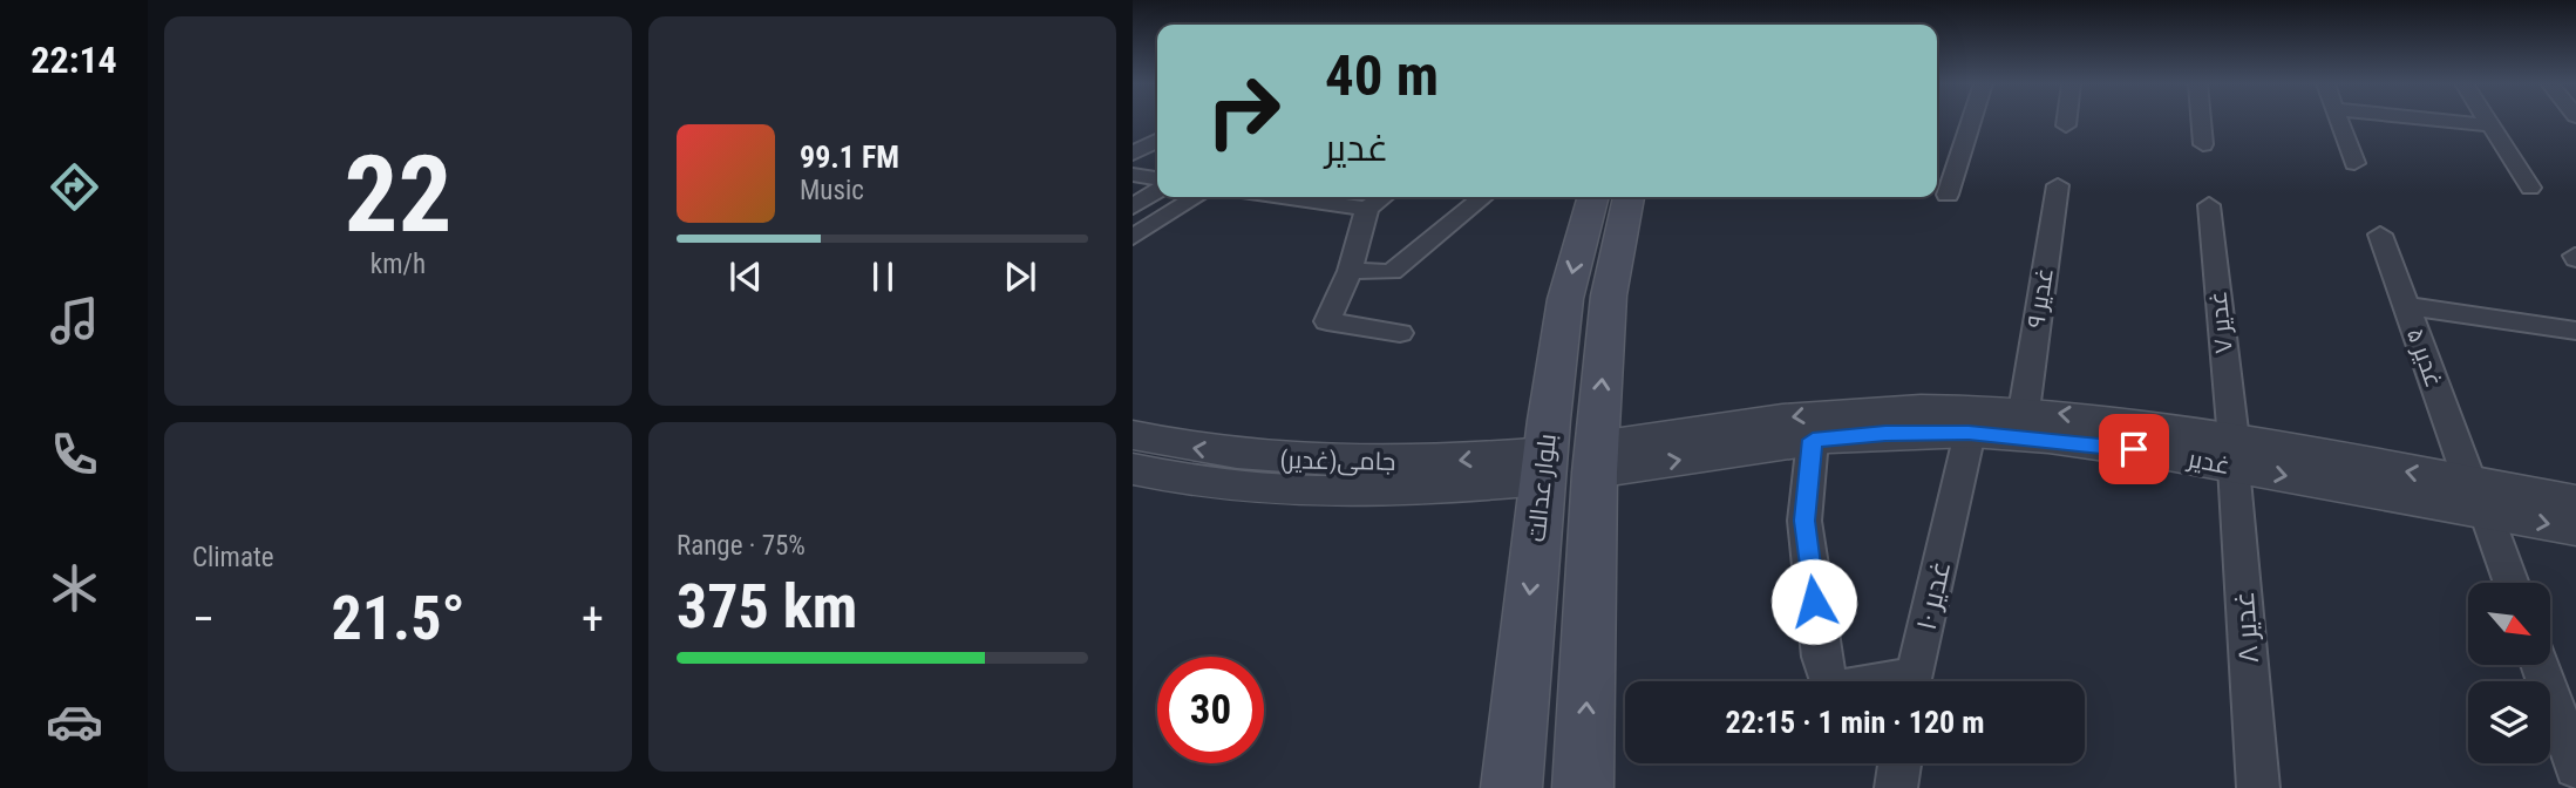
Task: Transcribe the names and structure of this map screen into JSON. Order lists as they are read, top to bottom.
{
  "streets": {
    "main road": ["بلوار عدالت"],
    "street": [
      "غدیر ۹",
      "غدیر ۷",
      "غدیر ۵",
      "جامی(غدیر)",
      "غدیر",
      "غدیر ۱۰",
      "غدیر ۸"
    ]
  },
  "crossings": [
    ["غدیر ۹", "غدیر"],
    ["غدیر ۷", "غدیر"],
    ["غدیر ۷", "غدیر ۸"],
    ["غدیر ۵", "غدیر"],
    ["جامی(غدیر)", "بلوار عدالت"],
    ["غدیر", "بلوار عدالت"],
    ["غدیر", "غدیر ۱۰"],
    ["غدیر", "غدیر ۸"]
  ],
  "north": "bottom right",
  "page": {
    "tabs": "22:14",
    "tile": [
      ["22", "km/h"],
      "Climate",
      ["Range · 75%", "375 km"]
    ],
    "turn": ["40 m", "غدیر"],
    "song": ["99.1 FM", "Music"],
    "heat": ["−", "21.5°", "+"],
    "limit": "30",
    "trip": "22:15 · 1 min · 120 m"
  }
}
